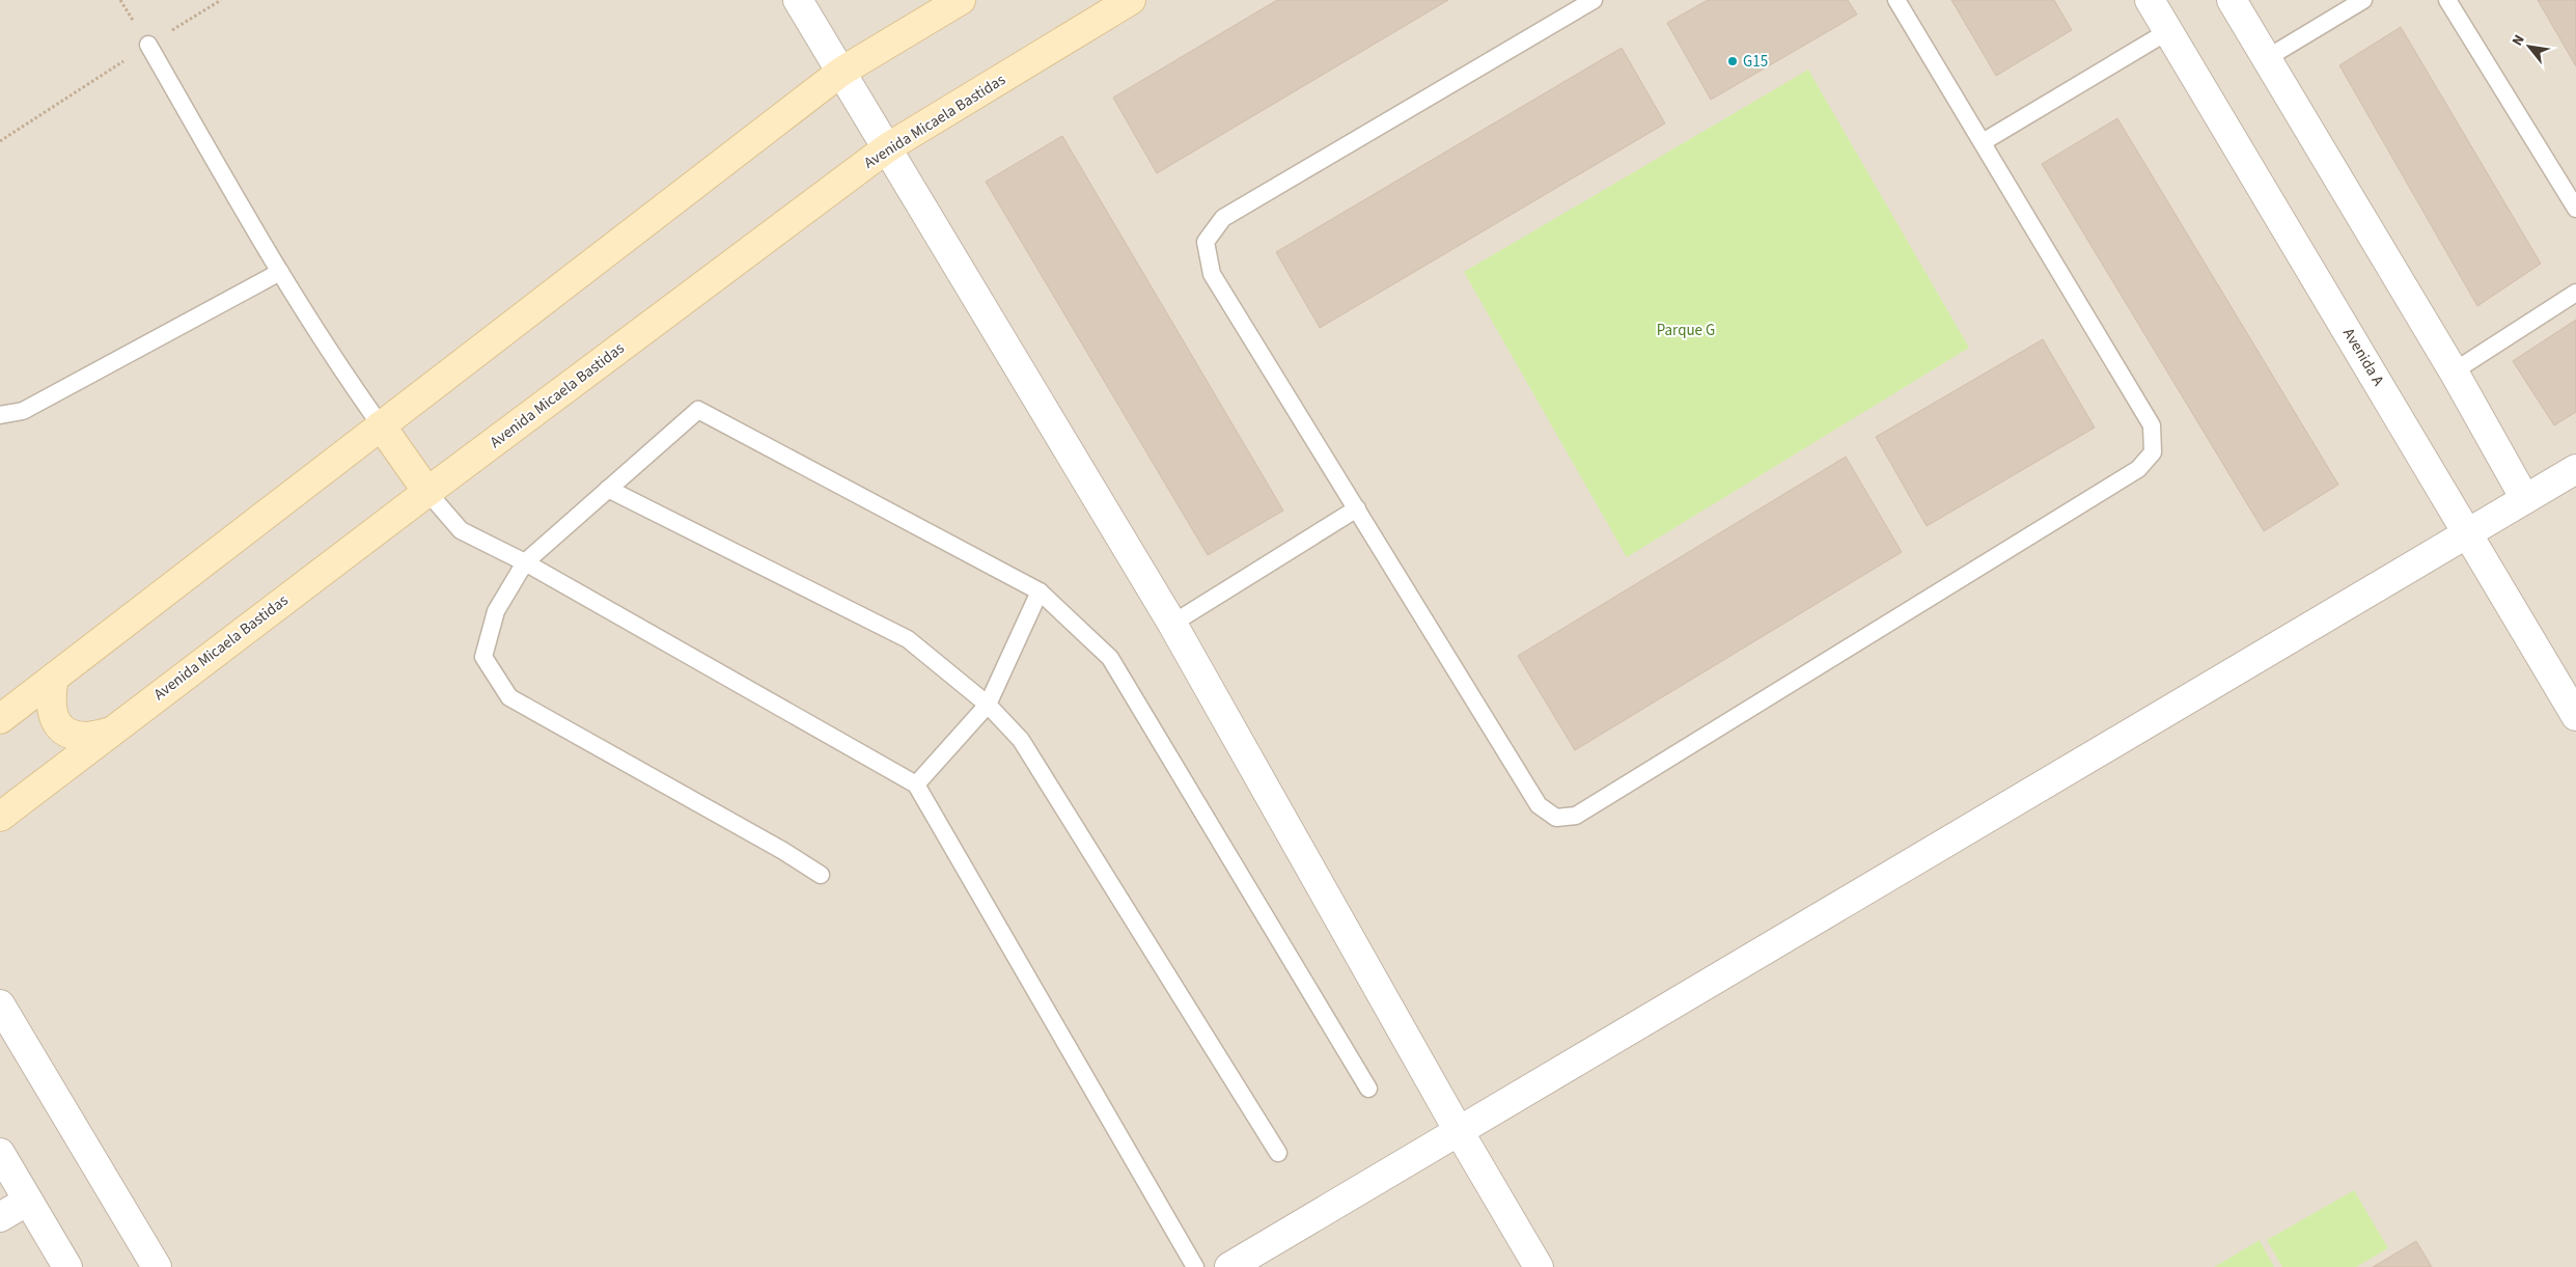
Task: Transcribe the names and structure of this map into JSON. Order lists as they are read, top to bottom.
{
  "streets": {
    "main road": ["Avenida Micaela Bastidas"],
    "street": ["Avenida A"]
  },
  "parks": ["Parque G"],
  "places": ["G15"],
  "north": "top left"
}
